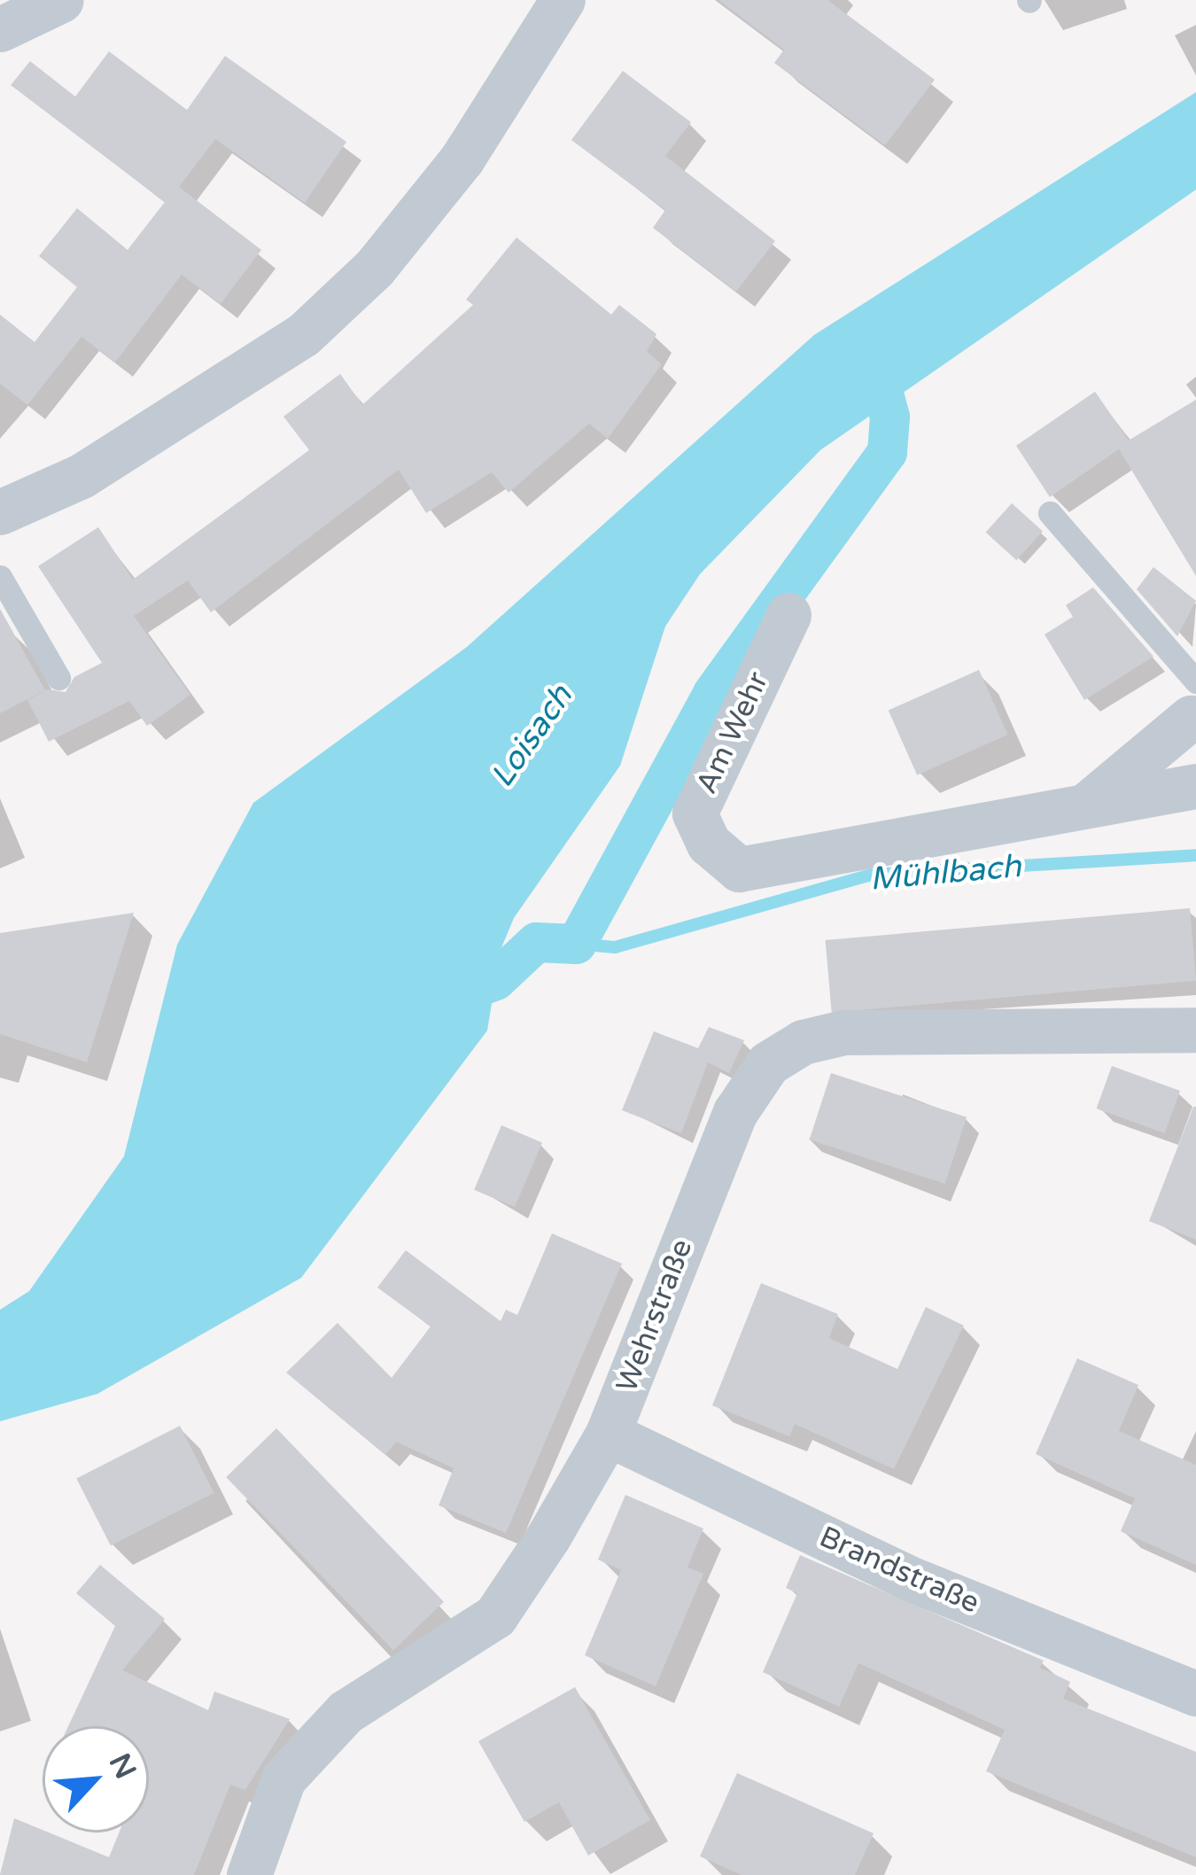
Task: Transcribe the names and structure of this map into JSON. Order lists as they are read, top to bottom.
{
  "streets": {
    "street": ["Am Wehr", "Wehrstraße", "Brandstraße"]
  },
  "crossings": [
    ["Wehrstraße", "Brandstraße"]
  ],
  "water": ["Loisach", "Mühlbach"],
  "north": "top right"
}
